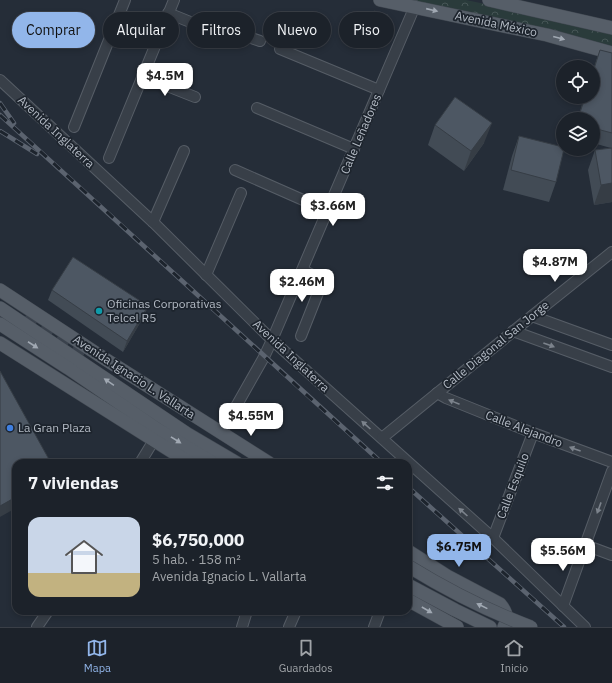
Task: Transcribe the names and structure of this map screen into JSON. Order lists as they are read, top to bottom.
{
  "streets": {
    "main road": ["Avenida México", "Avenida Ignacio L. Vallarta"],
    "street": [
      "Avenida Inglaterra",
      "Calle Leñadores",
      "Calle Diagonal San Jorge",
      "Calle Alejandro",
      "Calle Esquilo"
    ]
  },
  "crossings": [
    ["Avenida México", "Calle Leñadores"],
    ["Avenida Inglaterra", "Calle Leñadores"],
    ["Avenida Inglaterra", "Calle Diagonal San Jorge"],
    ["Avenida Inglaterra", "Calle Esquilo"],
    ["Calle Leñadores", "Avenida Ignacio L. Vallarta"],
    ["Calle Diagonal San Jorge", "Calle Alejandro"],
    ["Calle Alejandro", "Calle Esquilo"]
  ],
  "one_way": ["Avenida Inglaterra"],
  "places": ["Oficinas Corporativas Telcel R5", "La Gran Plaza"],
  "page": {
    "chip": [
      "Comprar",
      "Alquilar",
      "Filtros",
      "Nuevo",
      "Piso"
    ],
    "price": [
      "$4.5M",
      "$3.66M",
      "$4.87M",
      "$2.46M",
      "$4.55M",
      "$6.75M",
      "$5.56M"
    ],
    "heading": "7 viviendas",
    "list": [
      {
        "name": "$6,750,000",
        "note": "5 hab. · 158 m² · Avenida Ignacio L. Vallarta"
      }
    ],
    "tabs": ["Mapa", "Guardados", "Inicio"]
  }
}
